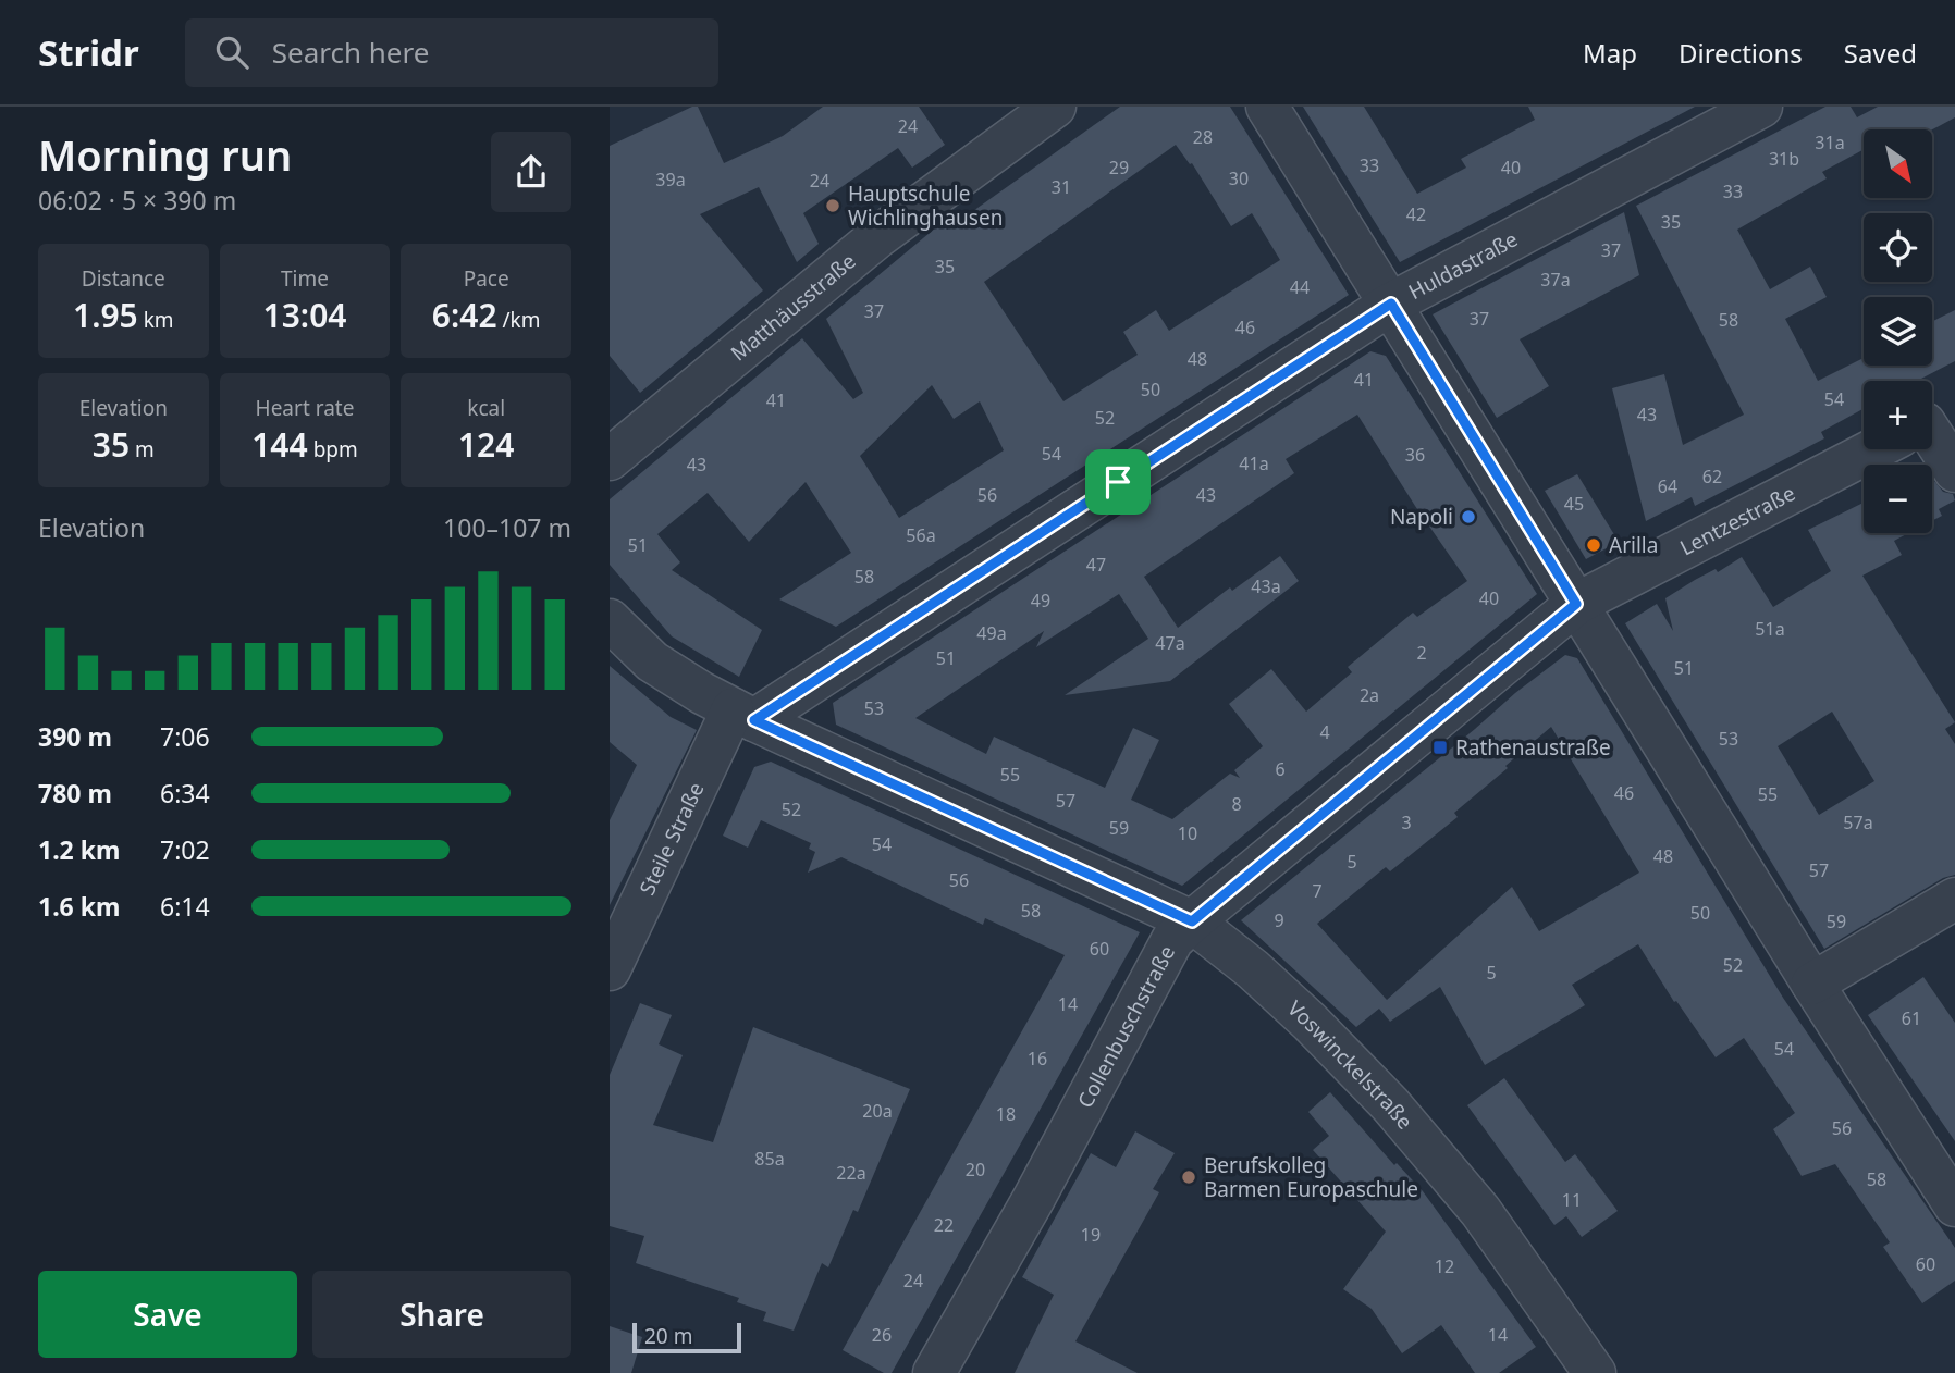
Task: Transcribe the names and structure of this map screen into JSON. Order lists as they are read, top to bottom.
{
  "streets": {
    "street": [
      "Huldastraße",
      "Matthäusstraße",
      "Lentzestraße",
      "Steile Straße",
      "Collenbuschstraße",
      "Voswinckelstraße"
    ]
  },
  "crossings": [
    ["Huldastraße", "Steile Straße"],
    ["Huldastraße", "Voswinckelstraße"],
    ["Lentzestraße", "Collenbuschstraße"],
    ["Steile Straße", "Voswinckelstraße"],
    ["Collenbuschstraße", "Voswinckelstraße"]
  ],
  "places": {
    "other": [
      "Hauptschule Wichlinghausen",
      "Napoli",
      "Arilla",
      "Berufskolleg Barmen Europaschule"
    ],
    "transit": ["Rathenaustraße"]
  },
  "house_numbers": [
    "24",
    "28",
    "31a",
    "31b",
    "33",
    "29",
    "40",
    "30",
    "39a",
    "24",
    "31",
    "33",
    "42",
    "35",
    "37",
    "35",
    "37a",
    "44",
    "37",
    "37",
    "58",
    "46",
    "48",
    "41",
    "50",
    "54",
    "41",
    "43",
    "52",
    "54",
    "36",
    "41a",
    "43",
    "62",
    "64",
    "56",
    "43",
    "45",
    "56a",
    "51",
    "47",
    "58",
    "43a",
    "40",
    "49",
    "51a",
    "49a",
    "47a",
    "2",
    "51",
    "51",
    "2a",
    "53",
    "4",
    "53",
    "6",
    "55",
    "46",
    "55",
    "57",
    "8",
    "52",
    "3",
    "57a",
    "59",
    "10",
    "54",
    "48",
    "5",
    "57",
    "56",
    "7",
    "58",
    "50",
    "9",
    "59",
    "60",
    "52",
    "5",
    "14",
    "61",
    "54",
    "16",
    "20a",
    "18",
    "56",
    "85a",
    "20",
    "22a",
    "58",
    "11",
    "22",
    "19",
    "60",
    "12",
    "24",
    "26",
    "14"
  ],
  "scale_bar": "20 m",
  "north": "bottom right",
  "page": {
    "header": "Stridr",
    "search": "Search here",
    "nav": ["Map", "Directions", "Saved"],
    "heading": ["Morning run", "06:02 · 5 × 390 m"],
    "map_buttons": ["+", "−"],
    "stats": [
      ["Distance", "1.95 km"],
      ["Time", "13:04"],
      ["Pace", "6:42 /km"],
      ["Elevation", "35 m"],
      ["Heart rate", "144 bpm"],
      ["kcal", "124"]
    ],
    "chart": ["Elevation", "100–107 m"],
    "list": [
      {
        "name": "390 m",
        "note": "7:06"
      },
      {
        "name": "780 m",
        "note": "6:34"
      },
      {
        "name": "1.2 km",
        "note": "7:02"
      },
      {
        "name": "1.6 km",
        "note": "6:14"
      }
    ],
    "buttons": ["Save", "Share"],
    "scale": "20 m"
  }
}
